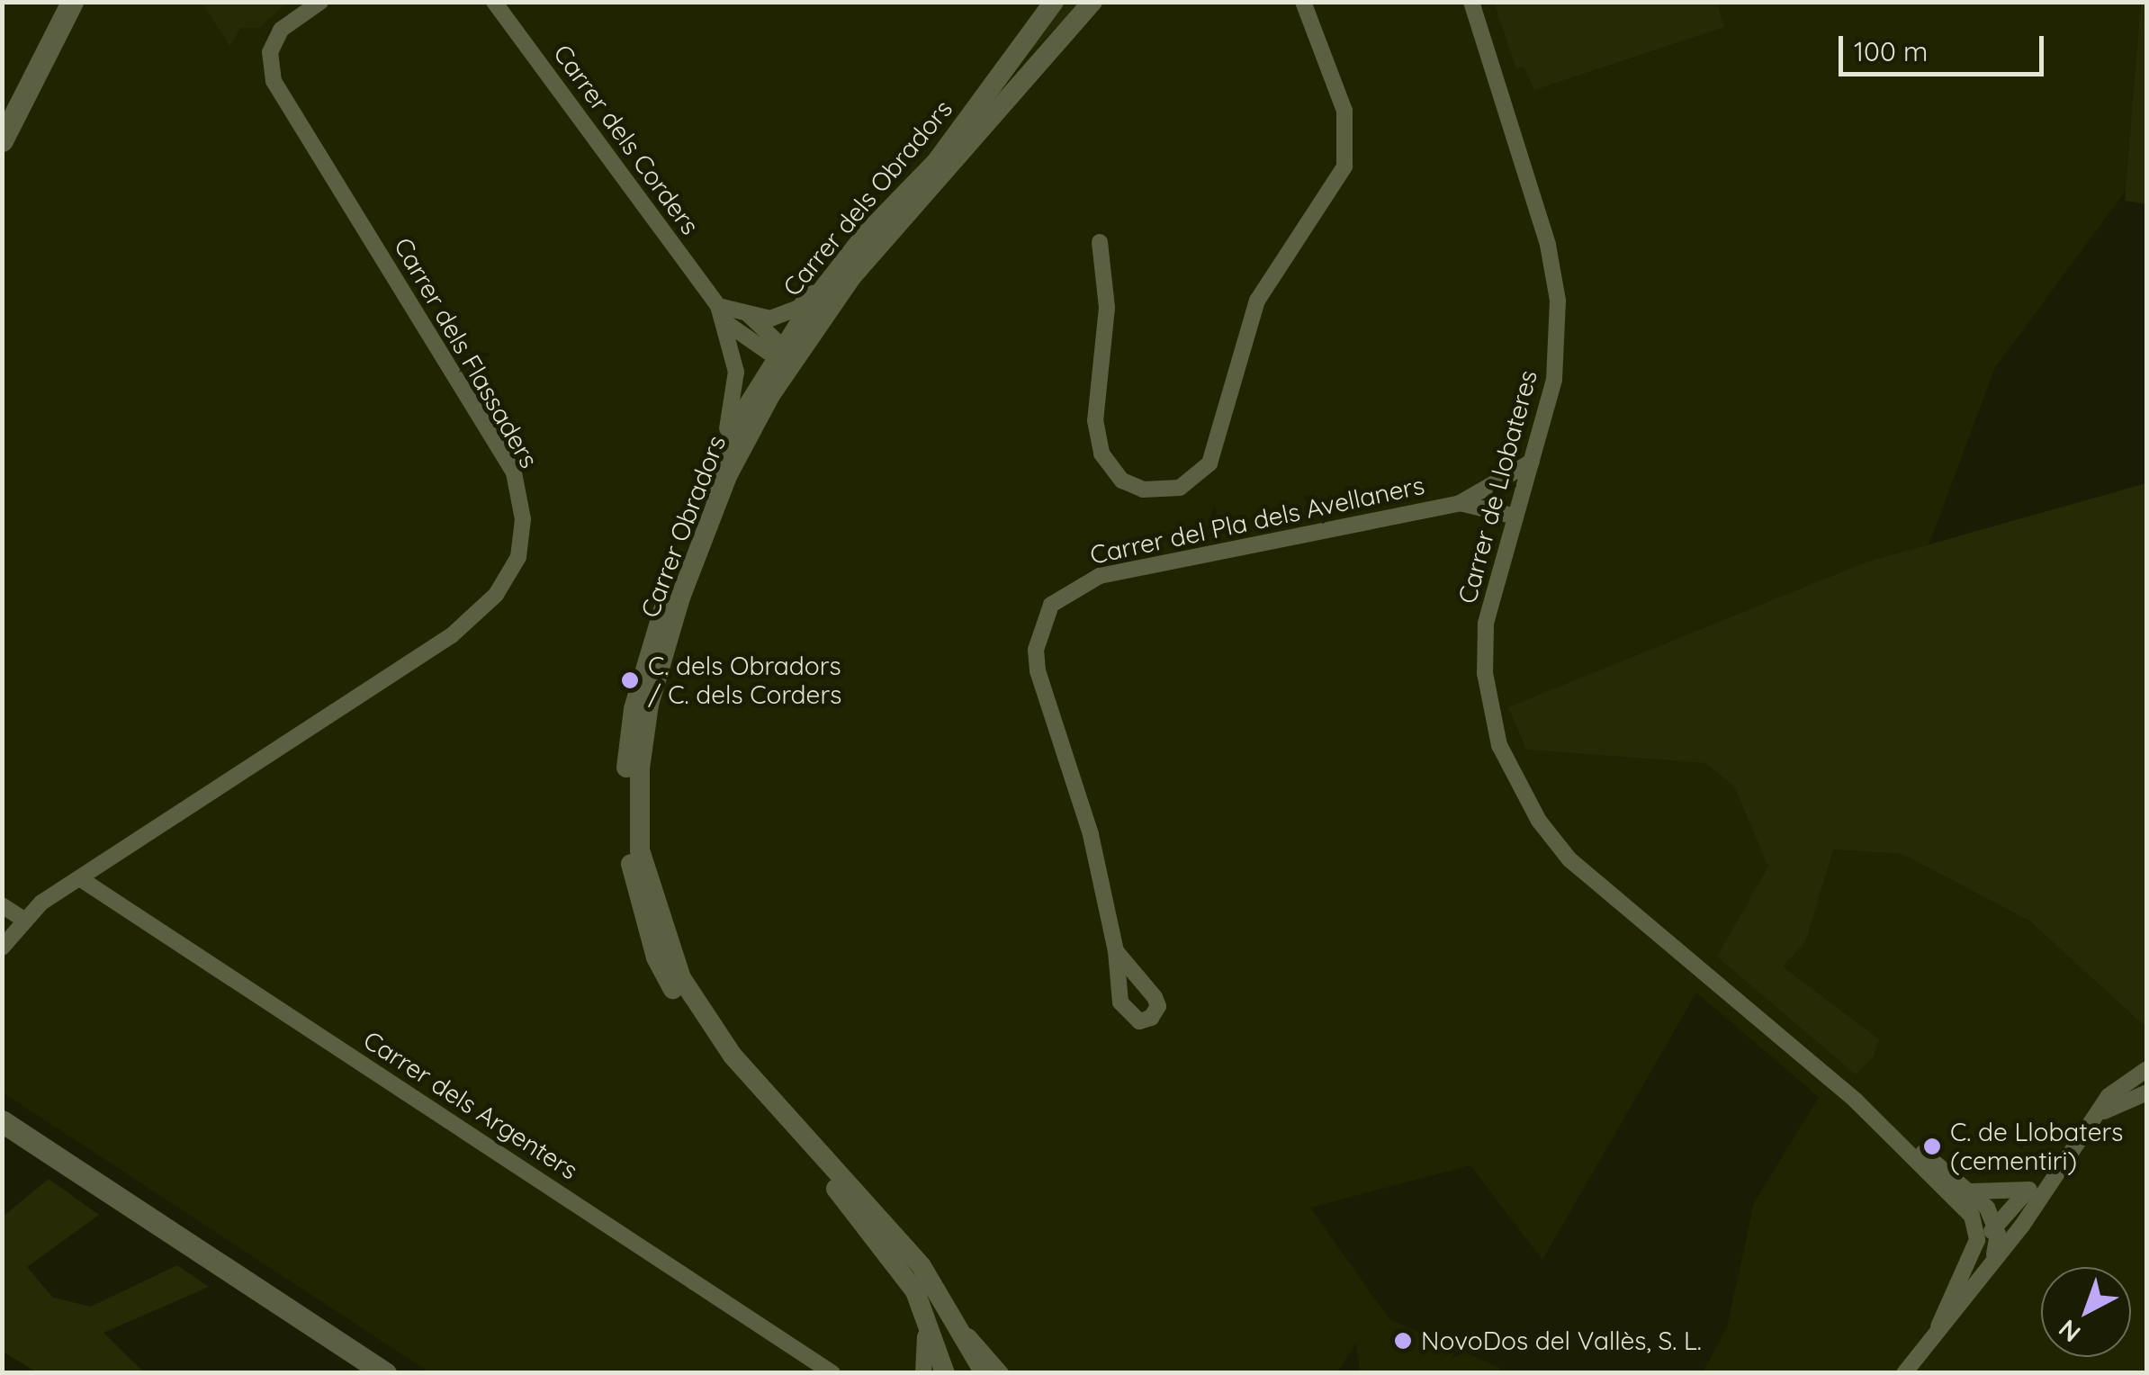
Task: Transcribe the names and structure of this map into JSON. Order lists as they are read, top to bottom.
{
  "streets": {
    "street": [
      "Carrer dels Corders",
      "Carrer dels Obradors",
      "Carrer dels Flassaders",
      "Carrer de Llobateres",
      "Carrer del Pla dels Avellaners",
      "Carrer Obradors",
      "Carrer dels Argenters"
    ]
  },
  "crossings": [
    ["Carrer dels Corders", "Carrer dels Obradors"],
    ["Carrer dels Obradors", "Carrer Obradors"],
    ["Carrer dels Flassaders", "Carrer dels Argenters"],
    ["Carrer de Llobateres", "Carrer del Pla dels Avellaners"]
  ],
  "places": ["C. dels Obradors / C. dels Corders", "C. de Llobaters (cementiri)", "NovoDos del Vallès, S. L."],
  "scale_bar": "100 m",
  "north": "bottom left"
}
